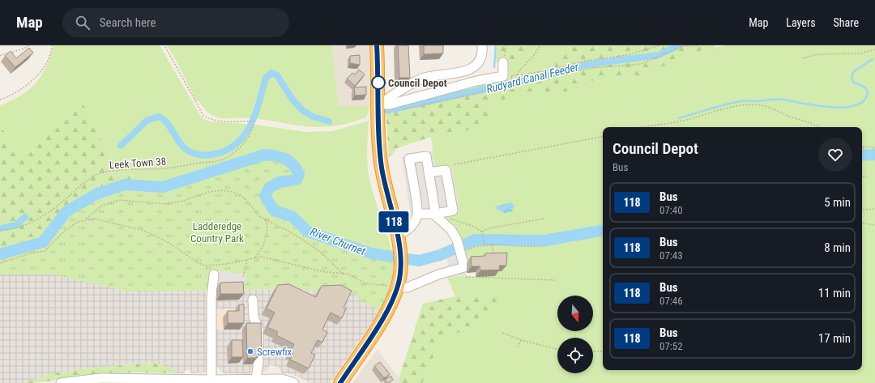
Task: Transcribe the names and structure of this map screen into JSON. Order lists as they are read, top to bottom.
{
  "streets": {
    "path": ["Leek Town 38"]
  },
  "water": ["Rudyard Canal Feeder", "River Churnet"],
  "parks": ["Ladderedge Country Park"],
  "places": ["Council Depot", "Screwfix"],
  "lines": ["bus line 118"],
  "north": "bottom",
  "page": {
    "header": "Map",
    "search": "Search here",
    "nav": ["Map", "Layers", "Share"],
    "on_map": "118",
    "heading": ["Council Depot", "Bus"],
    "list": [
      {
        "mark": "118",
        "name": "Bus",
        "note": "07:40",
        "value": "5 min"
      },
      {
        "mark": "118",
        "name": "Bus",
        "note": "07:43",
        "value": "8 min"
      },
      {
        "mark": "118",
        "name": "Bus",
        "note": "07:46",
        "value": "11 min"
      },
      {
        "mark": "118",
        "name": "Bus",
        "note": "07:52",
        "value": "17 min"
      }
    ]
  }
}
